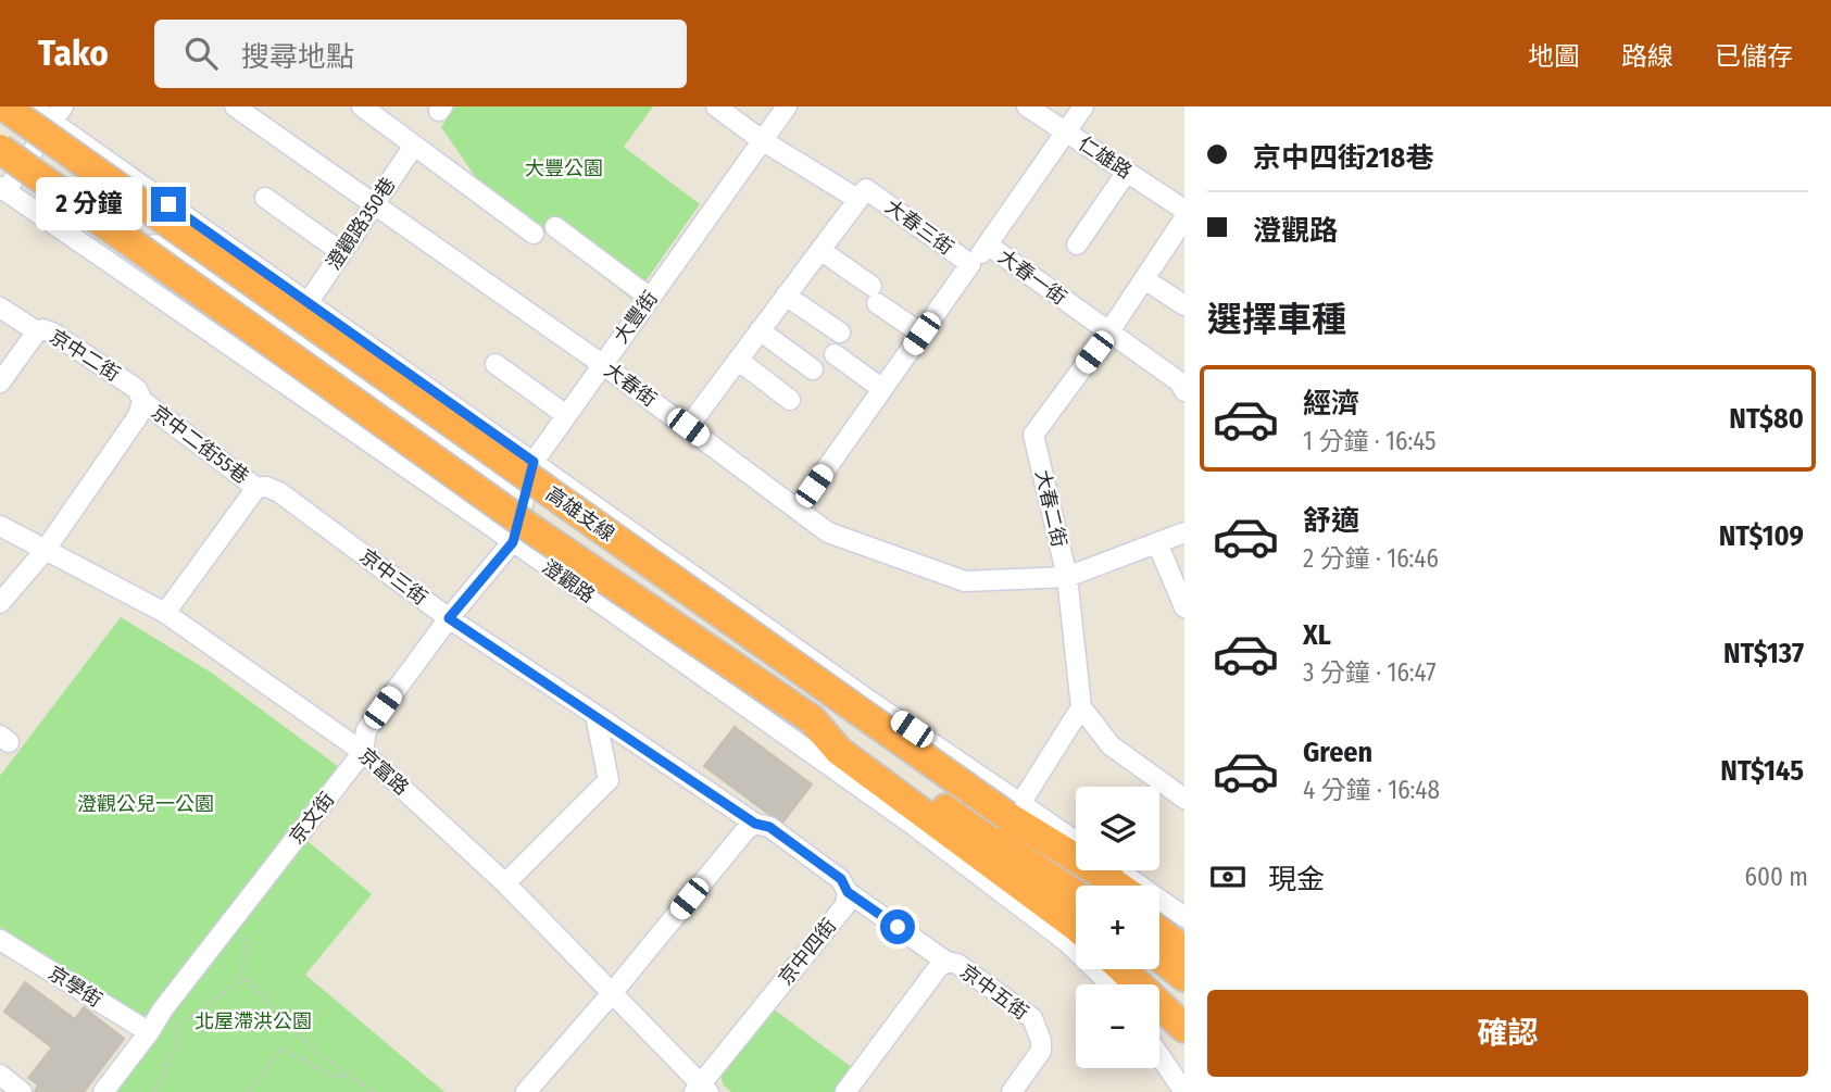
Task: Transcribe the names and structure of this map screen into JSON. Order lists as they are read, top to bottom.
{
  "streets": {
    "highway": ["高雄支線"],
    "street": [
      "仁雄路",
      "澄觀路350巷",
      "大春三街",
      "大春一街",
      "大豐街",
      "京中二街",
      "大春街",
      "京中二街55巷",
      "大春二街",
      "京中三街",
      "澄觀路",
      "京富路",
      "京文街",
      "京中四街",
      "京學街",
      "京中五街"
    ]
  },
  "crossings": [
    ["澄觀路350巷", "大春街"],
    ["大春三街", "大春街"],
    ["大春一街", "大春二街"],
    ["大豐街", "大春街"],
    ["大豐街", "澄觀路"],
    ["大豐街", "京文街"],
    ["京中二街", "京中二街55巷"],
    ["大春街", "大春二街"],
    ["京中二街55巷", "京中三街"],
    ["京中三街", "京文街"],
    ["澄觀路", "京文街"],
    ["京富路", "京文街"],
    ["京富路", "京中四街"],
    ["京文街", "京學街"]
  ],
  "parks": ["大豐公園", "澄觀公兒一公園", "北屋滯洪公園"],
  "page": {
    "header": "Tako",
    "search": "搜尋地點",
    "nav": ["地圖", "路線", "已儲存"],
    "banner": ["京中四街218巷", "澄觀路"],
    "bubble": "2 分鐘",
    "heading": "選擇車種",
    "list": [
      {
        "name": "經濟",
        "note": "1 分鐘 · 16:45",
        "value": "NT$80"
      },
      {
        "name": "舒適",
        "note": "2 分鐘 · 16:46",
        "value": "NT$109"
      },
      {
        "name": "XL",
        "note": "3 分鐘 · 16:47",
        "value": "NT$137"
      },
      {
        "name": "Green",
        "note": "4 分鐘 · 16:48",
        "value": "NT$145"
      }
    ],
    "map_buttons": ["+", "−"],
    "pay": ["現金", "600 m"],
    "buttons": "確認"
  }
}
